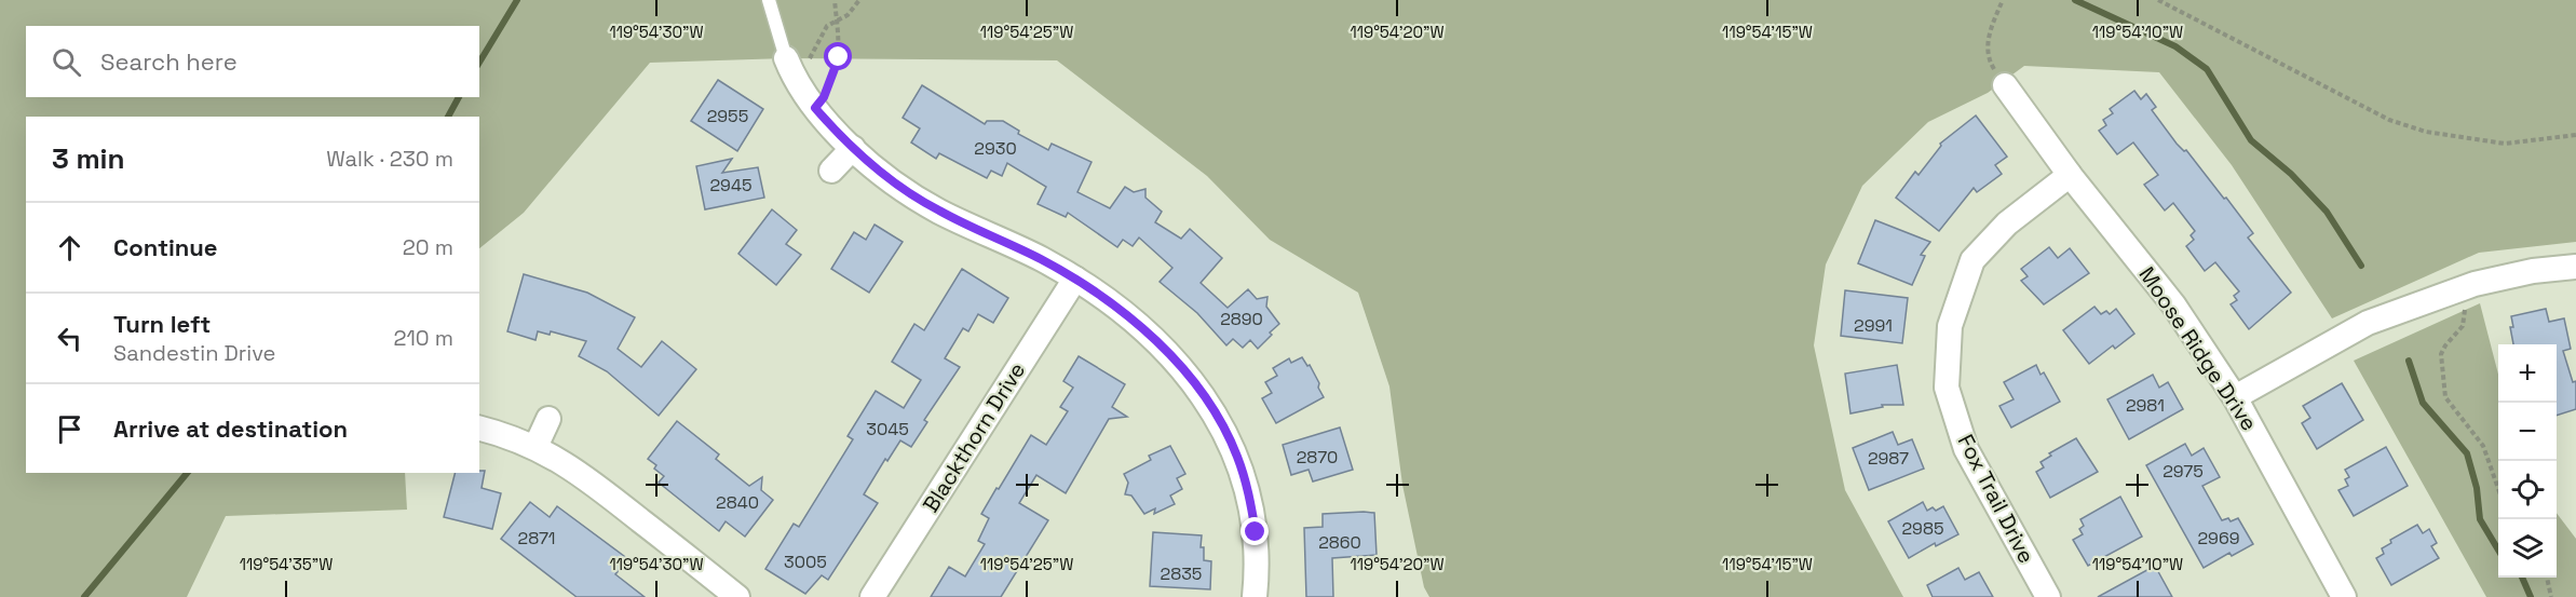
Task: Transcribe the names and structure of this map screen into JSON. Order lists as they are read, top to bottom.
{
  "streets": {
    "street": ["Moose Ridge Drive", "Blackthorn Drive", "Fox Trail Drive"]
  },
  "crossings": [
    ["Moose Ridge Drive", "Fox Trail Drive"]
  ],
  "house_numbers": [
    "2955",
    "2930",
    "2945",
    "2890",
    "2991",
    "2981",
    "3045",
    "2870",
    "2987",
    "2975",
    "2840",
    "2985",
    "2871",
    "2969",
    "2860",
    "3005",
    "2835"
  ],
  "page": {
    "search": "Search here",
    "heading": ["3 min", "Walk · 230 m"],
    "list": [
      ["Continue", "20 m"],
      ["Turn left", "Sandestin Drive", "210 m"],
      "Arrive at destination"
    ],
    "map_buttons": ["+", "−"]
  },
  "coordinates": [
    "119°54'30\"W",
    "119°54'25\"W",
    "119°54'20\"W",
    "119°54'15\"W",
    "119°54'10\"W",
    "119°54'35\"W"
  ]
}
